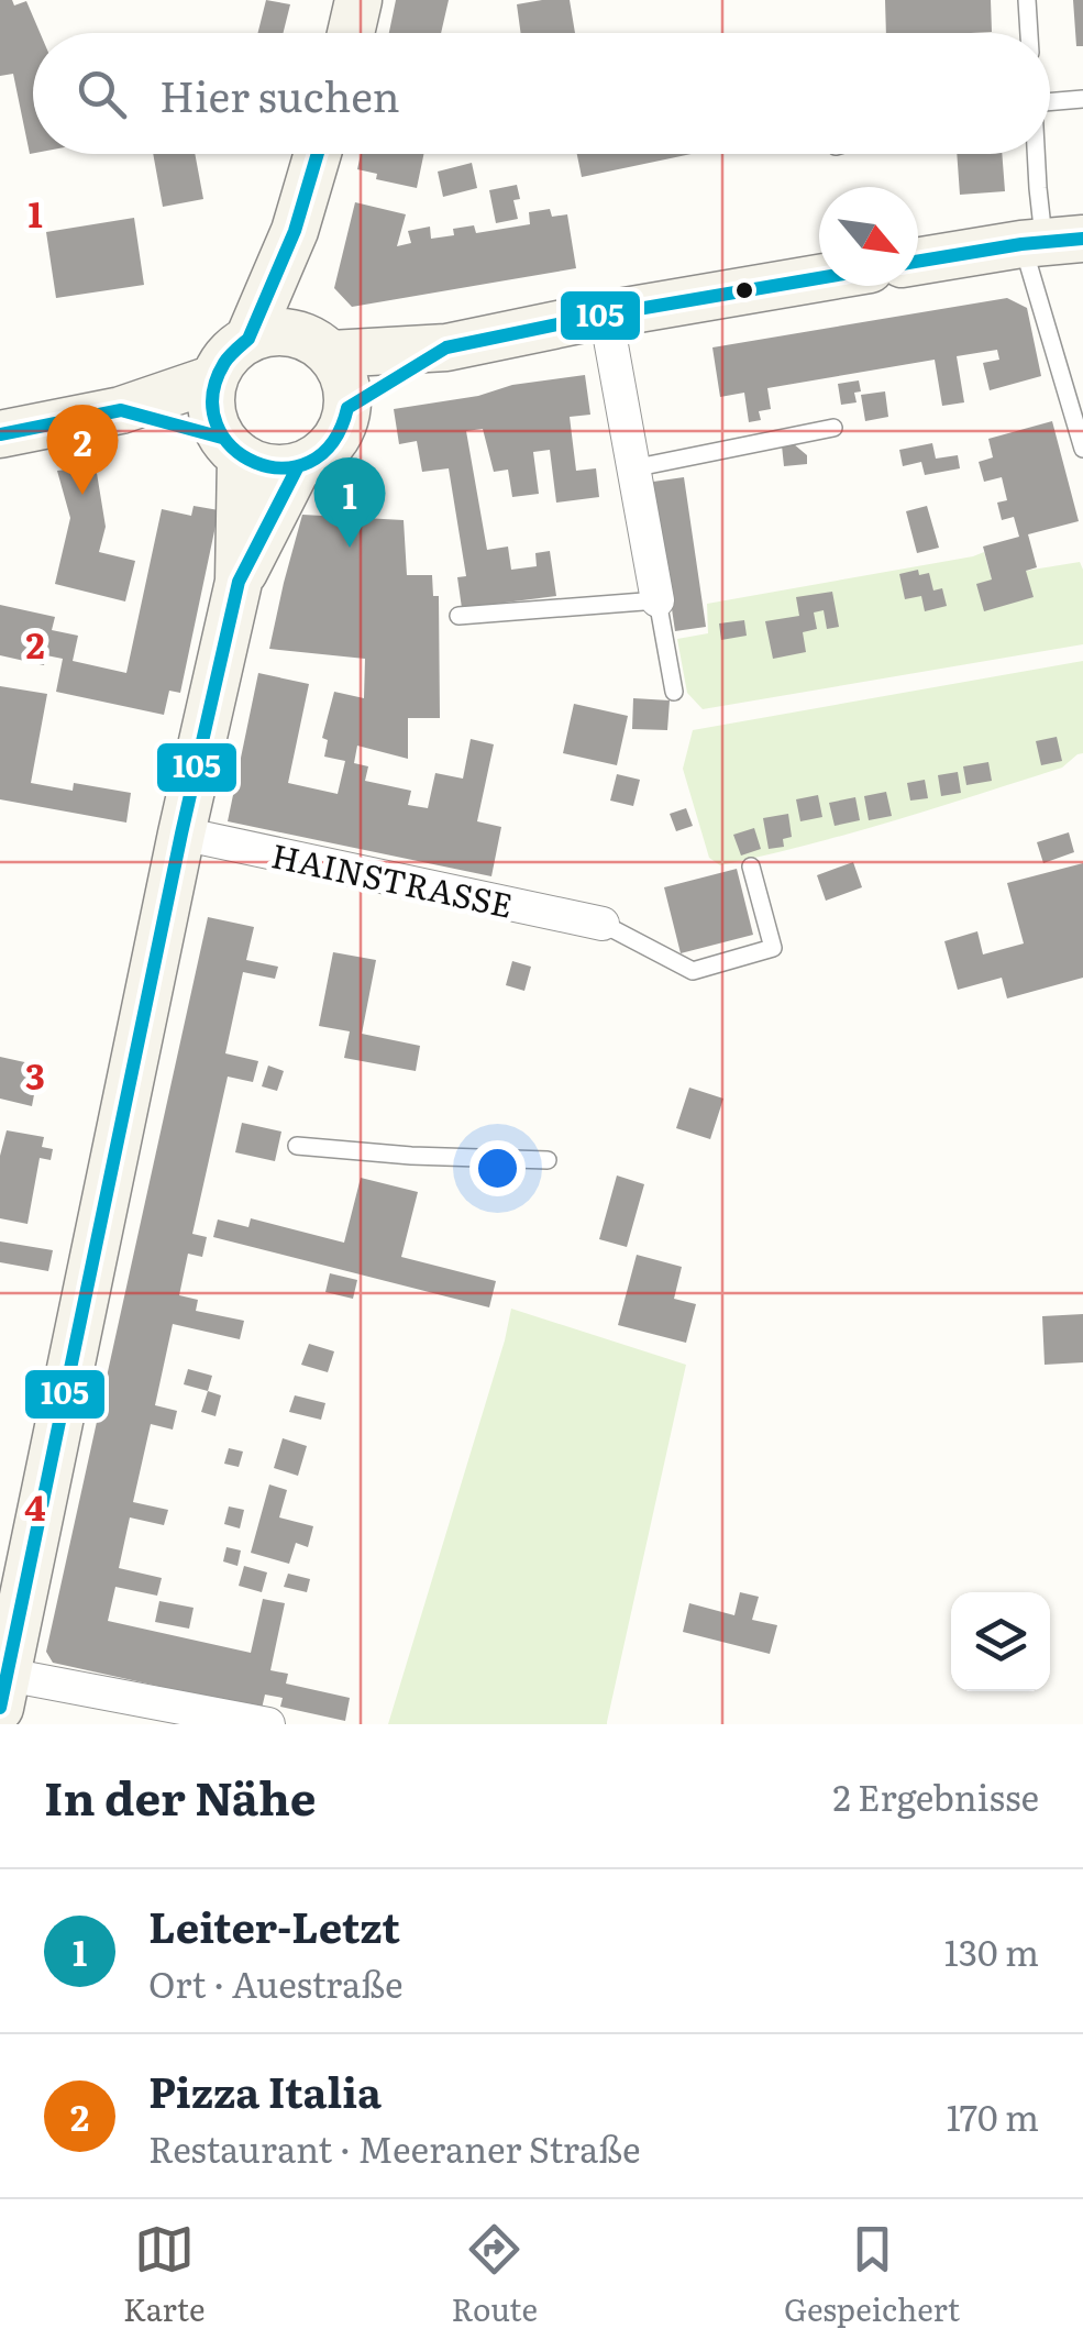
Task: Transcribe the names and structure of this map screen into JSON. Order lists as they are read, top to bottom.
{
  "streets": {
    "street": ["HAINSTRASSE"]
  },
  "lines": ["transit line 105"],
  "north": "bottom right",
  "page": {
    "search": "Hier suchen",
    "pins": ["2", "1"],
    "heading": ["In der Nähe", "2 Ergebnisse"],
    "list": [
      {
        "mark": "1",
        "name": "Leiter-Letzt",
        "note": "Ort · Auestraße",
        "value": "130 m"
      },
      {
        "mark": "2",
        "name": "Pizza Italia",
        "note": "Restaurant · Meeraner Straße",
        "value": "170 m"
      }
    ],
    "nav": ["Karte", "Route", "Gespeichert"]
  },
  "grid": {
    "rows": [
      "1",
      "2",
      "3",
      "4"
    ]
  }
}
